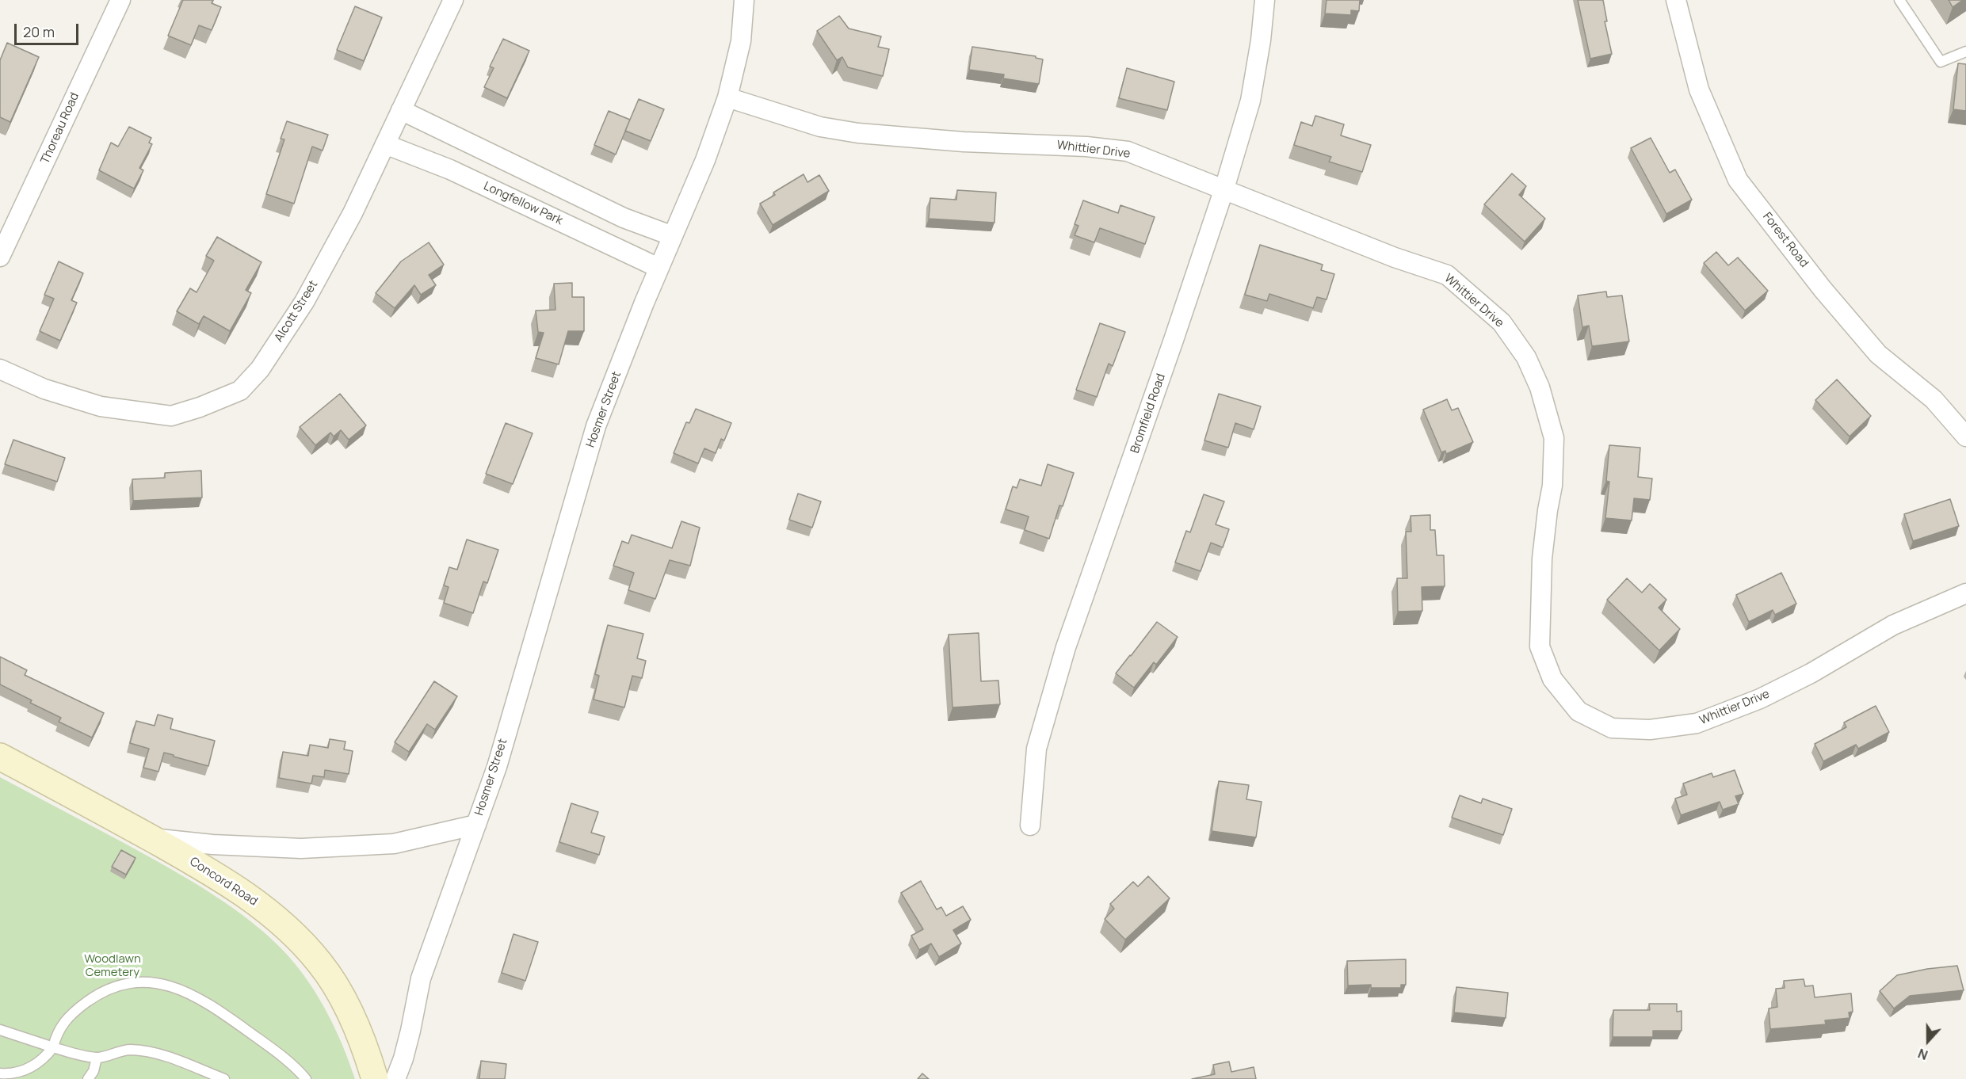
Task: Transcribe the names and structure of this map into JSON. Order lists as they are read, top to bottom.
{
  "streets": {
    "street": [
      "Thoreau Road",
      "Whittier Drive",
      "Longfellow Park",
      "Forest Road",
      "Alcott Street",
      "Hosmer Street",
      "Bromfield Road",
      "Concord Road"
    ]
  },
  "crossings": [
    ["Whittier Drive", "Hosmer Street"],
    ["Whittier Drive", "Bromfield Road"],
    ["Longfellow Park", "Alcott Street"],
    ["Longfellow Park", "Hosmer Street"],
    ["Hosmer Street", "Concord Road"]
  ],
  "parks": ["Woodlawn Cemetery"],
  "scale_bar": "20 m",
  "north": "bottom"
}
